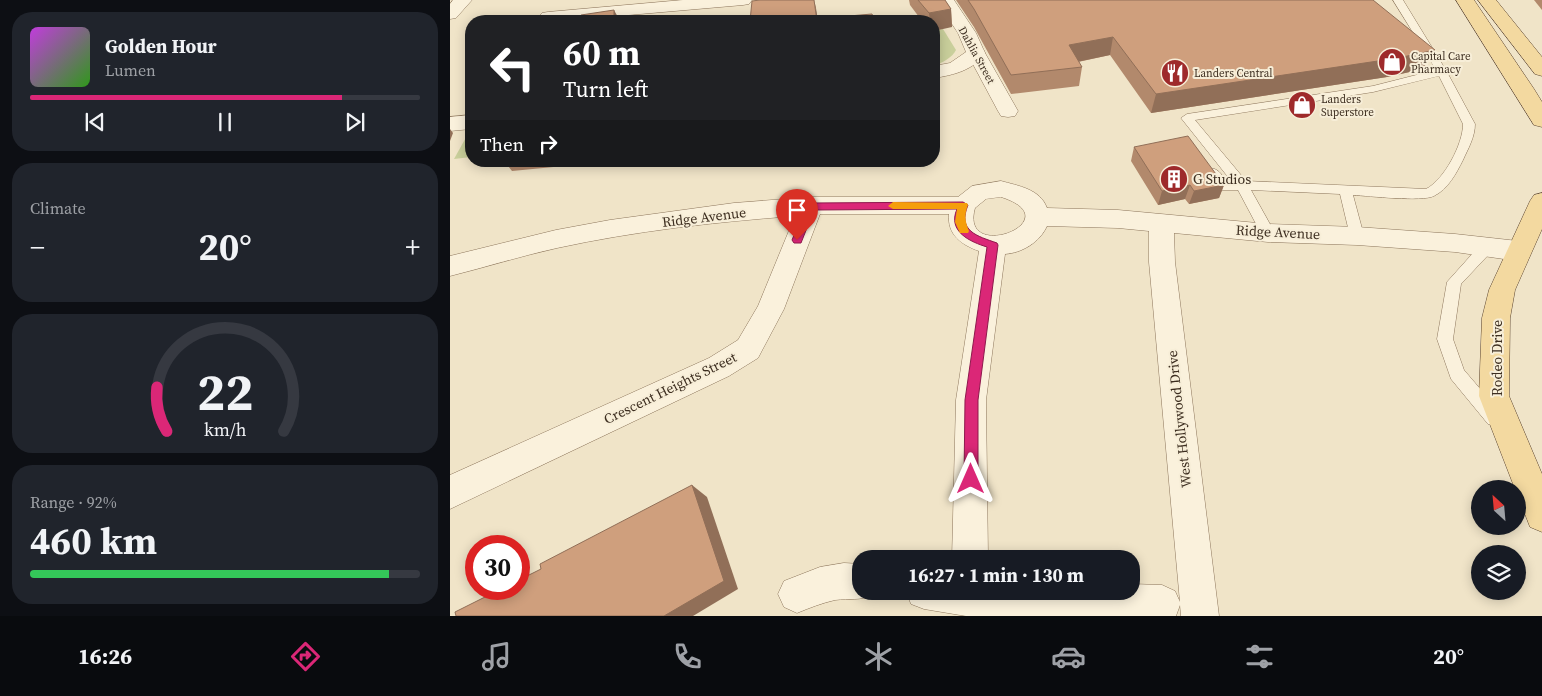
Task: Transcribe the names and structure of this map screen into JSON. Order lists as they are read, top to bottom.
{
  "streets": {
    "main road": ["Rodeo Drive"],
    "street": [
      "Dahlia Street",
      "Ridge Avenue",
      "Crescent Heights Street",
      "West Hollywood Drive"
    ]
  },
  "crossings": [
    ["Ridge Avenue", "Rodeo Drive"],
    ["Ridge Avenue", "Crescent Heights Street"],
    ["Ridge Avenue", "West Hollywood Drive"]
  ],
  "places": {
    "shop": ["Capital Care Pharmacy", "Landers Superstore"],
    "restaurant": ["Landers Central"],
    "building": ["G Studios"]
  },
  "north": "top left",
  "page": {
    "turn": ["60 m", "Turn left"],
    "song": ["Golden Hour", "Lumen"],
    "then": "Then",
    "tile": [
      "Climate",
      ["Range · 92%", "460 km"]
    ],
    "heat": ["−", "20°", "+"],
    "limit": "30",
    "trip": "16:27 · 1 min · 130 m",
    "tabs": ["16:26", "20°"],
    "gauge": ["22", "km/h"]
  }
}
